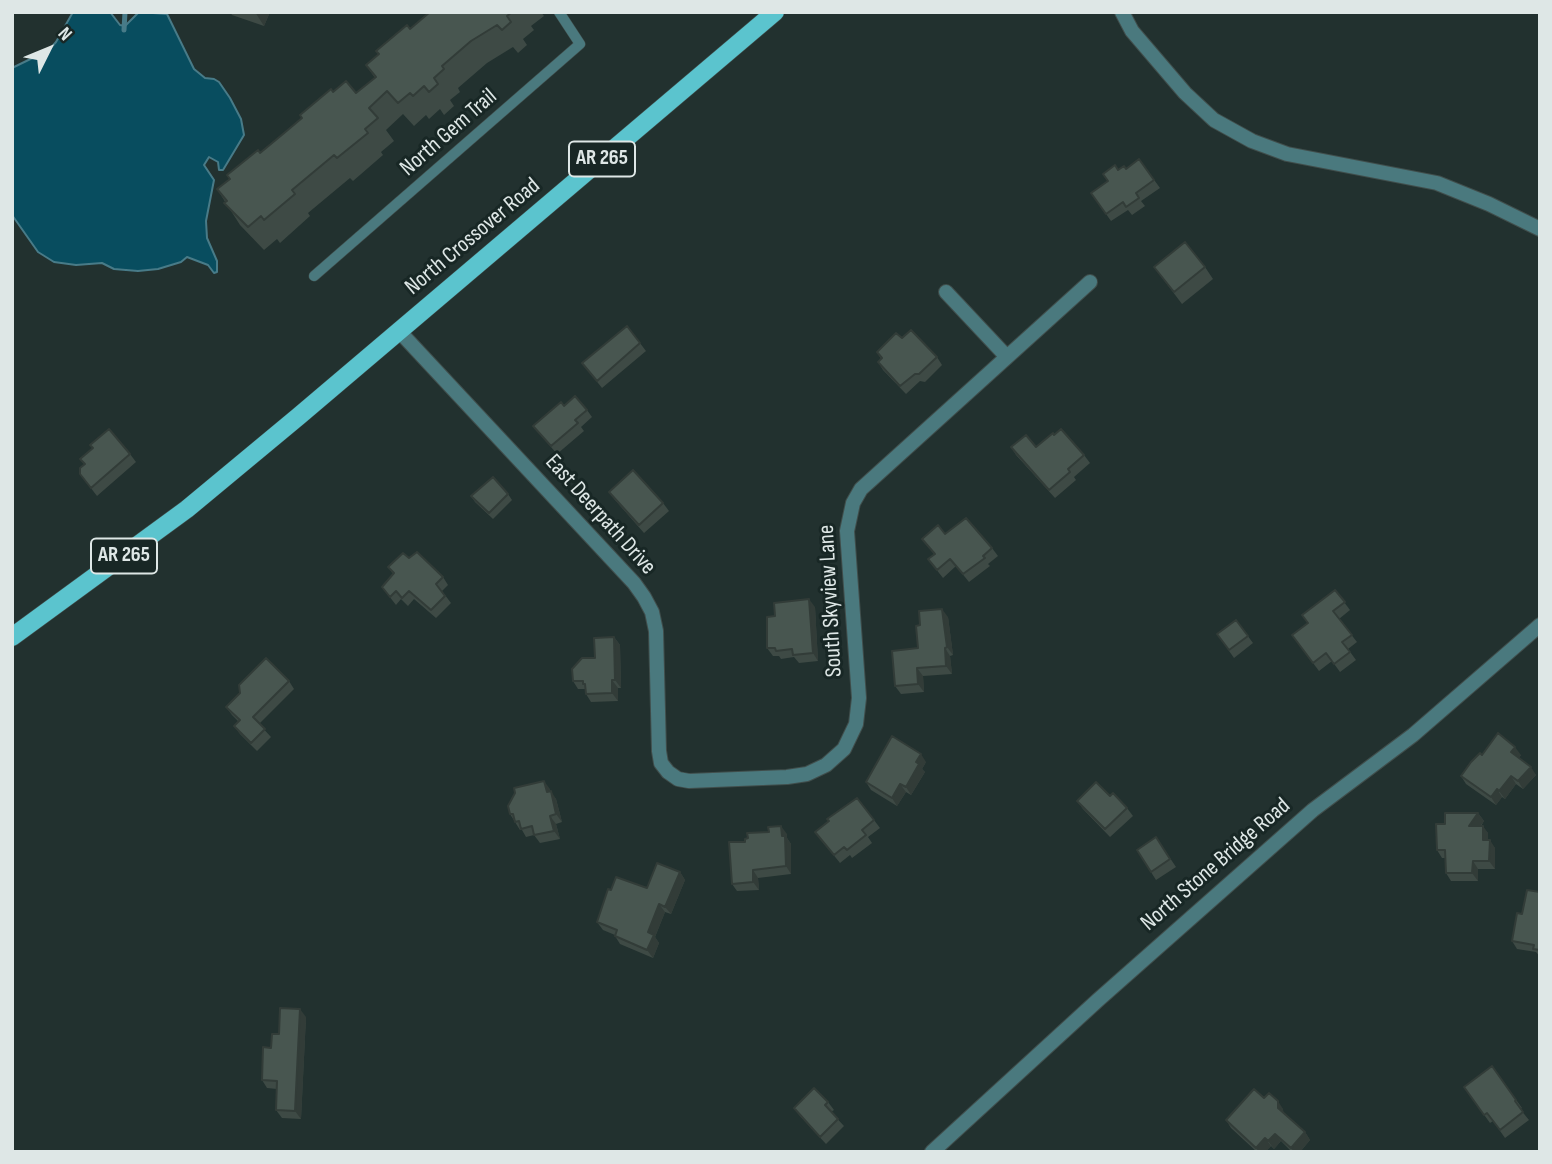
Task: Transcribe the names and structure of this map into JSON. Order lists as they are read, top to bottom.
{
  "streets": {
    "main road": ["AR 265", "North Crossover Road"],
    "street": ["East Deerpath Drive", "South Skyview Lane", "North Stone Bridge Road"],
    "lane": ["North Gem Trail"]
  },
  "crossings": [
    ["North Crossover Road", "East Deerpath Drive"],
    ["East Deerpath Drive", "South Skyview Lane"]
  ],
  "north": "top right"
}
